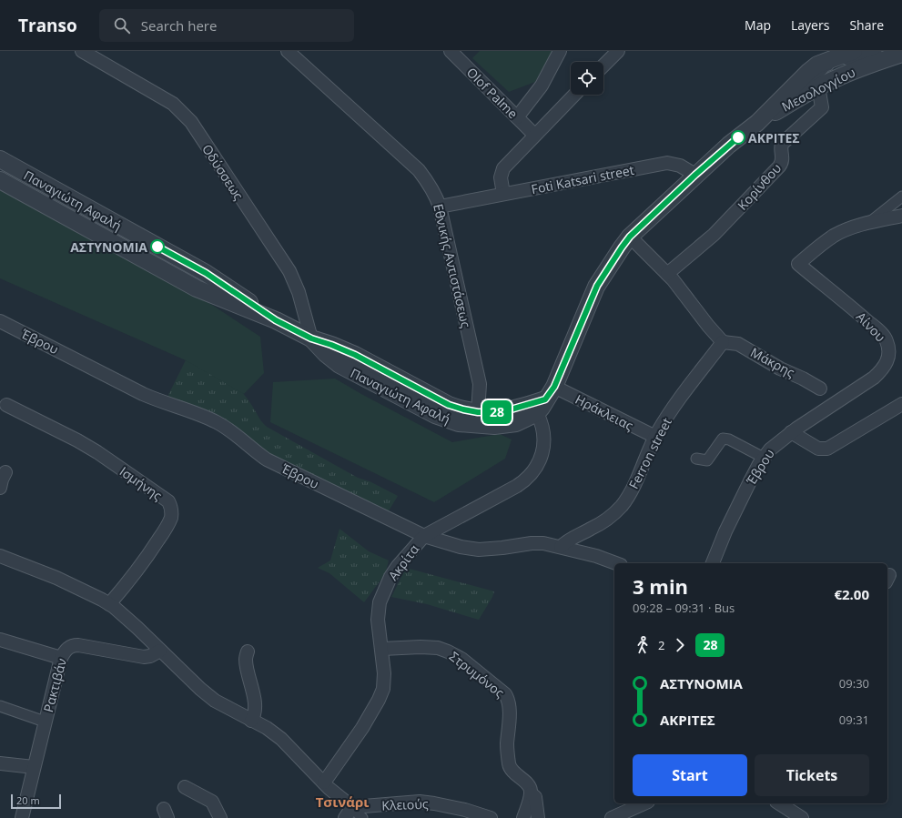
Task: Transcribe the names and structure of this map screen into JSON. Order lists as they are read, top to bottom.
{
  "streets": {
    "street": [
      "Μεσολογγίου",
      "Olof Palme",
      "Οδύσσεως",
      "Foti Katsari street",
      "Κορίνθου",
      "Παναγιώτη Αφαλή",
      "Εθνικής Αντιστάσεως",
      "Αίνου",
      "Έβρου",
      "Μάκρης",
      "Ηράκλειας",
      "Ferron street",
      "Ισμήνης",
      "Ακρίτα",
      "Στρυμόνος",
      "Ρακτιβάν",
      "Κλειούς"
    ]
  },
  "crossings": [
    ["Μεσολογγίου", "Κορίνθου"],
    ["Οδύσσεως", "Παναγιώτη Αφαλή"],
    ["Foti Katsari street", "Εθνικής Αντιστάσεως"],
    ["Παναγιώτη Αφαλή", "Εθνικής Αντιστάσεως"],
    ["Παναγιώτη Αφαλή", "Ηράκλειας"],
    ["Παναγιώτη Αφαλή", "Ακρίτα"],
    ["Αίνου", "Έβρου"],
    ["Έβρου", "Ferron street"],
    ["Έβρου", "Ακρίτα"],
    ["Μάκρης", "Ferron street"],
    ["Ηράκλειας", "Ferron street"],
    ["Ηράκλειας", "Ακρίτα"],
    ["Ακρίτα", "Στρυμόνος"]
  ],
  "districts": ["Τσινάρι"],
  "places": ["ΑΚΡΙΤΕΣ", "ΑΣΤΥΝΟΜΙΑ"],
  "lines": ["bus line 28"],
  "scale_bar": "20 m",
  "page": {
    "header": "Transo",
    "search": "Search here",
    "nav": ["Map", "Layers", "Share"],
    "on_map": "28",
    "heading": ["3 min", "09:28 – 09:31 · Bus", "€2.00"],
    "legs": ["2", "28"],
    "list": [
      {
        "name": "ΑΣΤΥΝΟΜΙΑ",
        "value": "09:30"
      },
      {
        "name": "ΑΚΡΙΤΕΣ",
        "value": "09:31"
      }
    ],
    "buttons": ["Start", "Tickets"],
    "scale": "20 m"
  }
}
